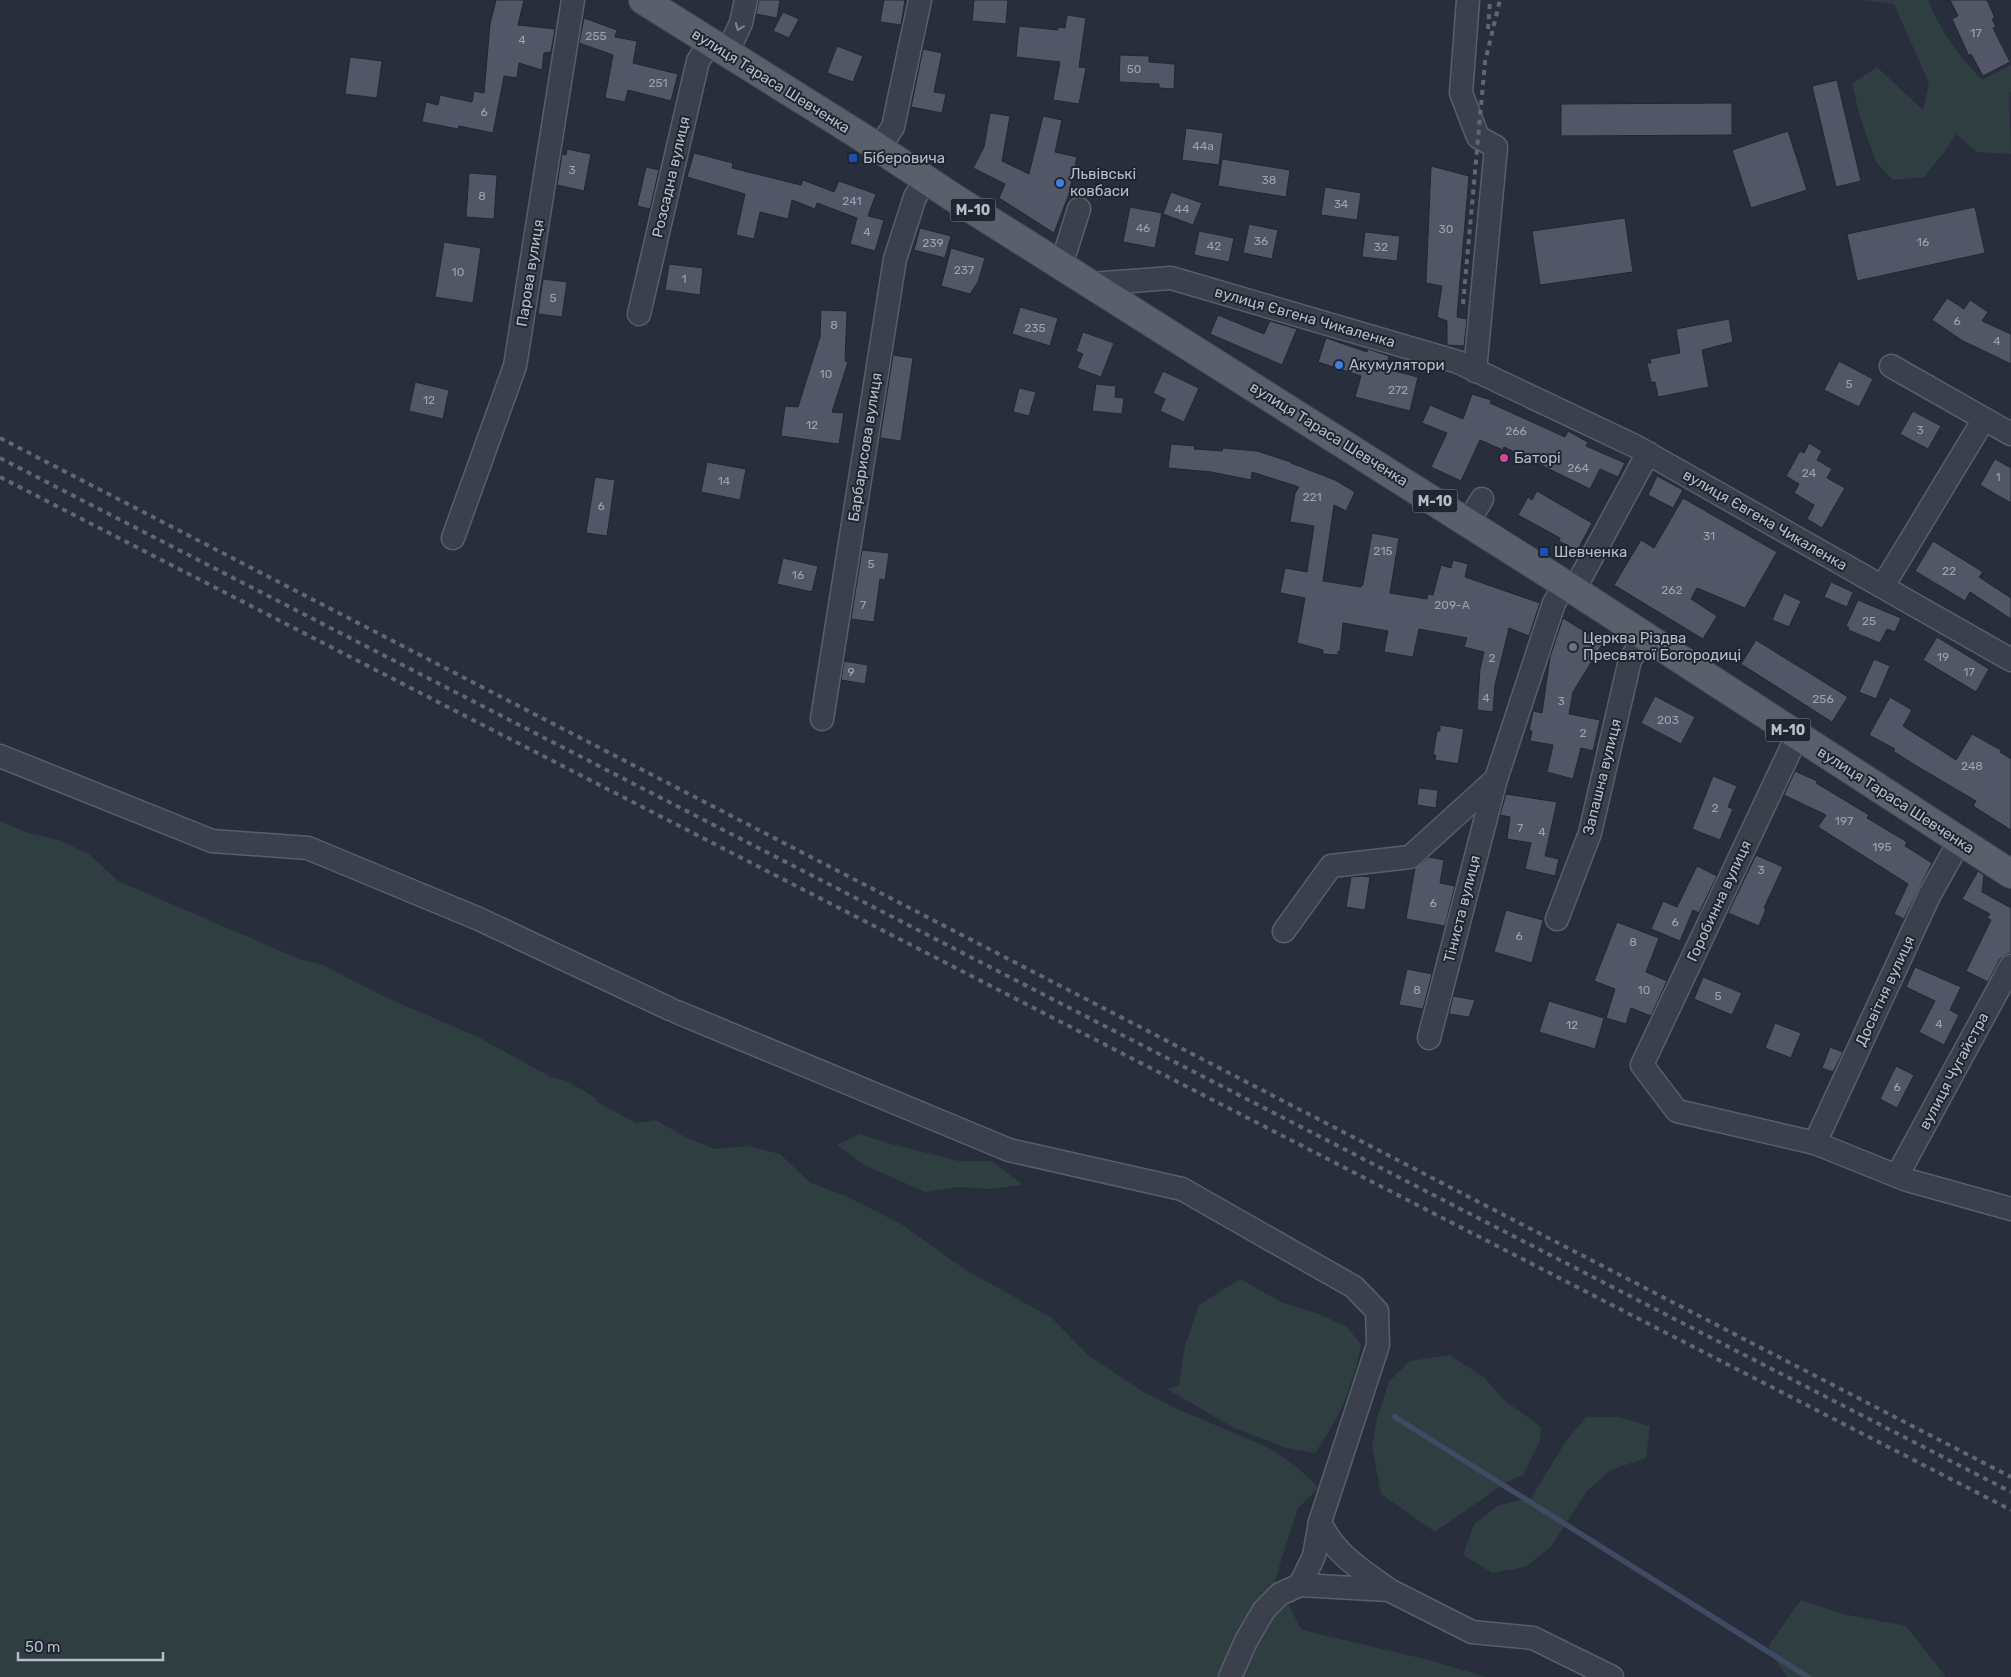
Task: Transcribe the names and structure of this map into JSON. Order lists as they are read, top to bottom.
{
  "streets": {
    "main road": ["вулиця Тараса Шевченка", "М-10"],
    "street": [
      "Розсадна вулиця",
      "Парова вулиця",
      "вулиця Євгена Чикаленка",
      "Барбарисова вулиця",
      "Запашна вулиця",
      "Горобинна вулиця",
      "Тіниста вулиця",
      "Досвітня вулиця",
      "вулиця Чугайстра"
    ]
  },
  "crossings": [
    ["вулиця Тараса Шевченка", "Розсадна вулиця"],
    ["вулиця Тараса Шевченка", "вулиця Євгена Чикаленка"],
    ["вулиця Тараса Шевченка", "Барбарисова вулиця"],
    ["вулиця Тараса Шевченка", "Запашна вулиця"],
    ["вулиця Тараса Шевченка", "Горобинна вулиця"],
    ["вулиця Тараса Шевченка", "Тіниста вулиця"],
    ["вулиця Тараса Шевченка", "Досвітня вулиця"],
    ["Горобинна вулиця", "Досвітня вулиця"]
  ],
  "places": {
    "transit": ["Біберовича", "Шевченка"],
    "other": [
      "Львівські ковбаси",
      "Акумулятори",
      "Баторі",
      "Церква Різдва Пресвятої Богородиці"
    ]
  },
  "house_numbers": [
    "17",
    "255",
    "4",
    "50",
    "251",
    "6",
    "44а",
    "3",
    "38",
    "8",
    "241",
    "34",
    "44",
    "46",
    "30",
    "4",
    "36",
    "16",
    "239",
    "42",
    "32",
    "237",
    "10",
    "1",
    "5",
    "6",
    "8",
    "235",
    "4",
    "10",
    "5",
    "272",
    "12",
    "12",
    "3",
    "266",
    "264",
    "24",
    "1",
    "14",
    "221",
    "6",
    "31",
    "215",
    "5",
    "22",
    "16",
    "262",
    "7",
    "209-А",
    "25",
    "19",
    "2",
    "9",
    "17",
    "4",
    "256",
    "3",
    "203",
    "2",
    "248",
    "2",
    "197",
    "7",
    "4",
    "195",
    "3",
    "6",
    "6",
    "6",
    "8",
    "8",
    "10",
    "5",
    "4",
    "12",
    "6"
  ],
  "scale_bar": "50 m"
}
